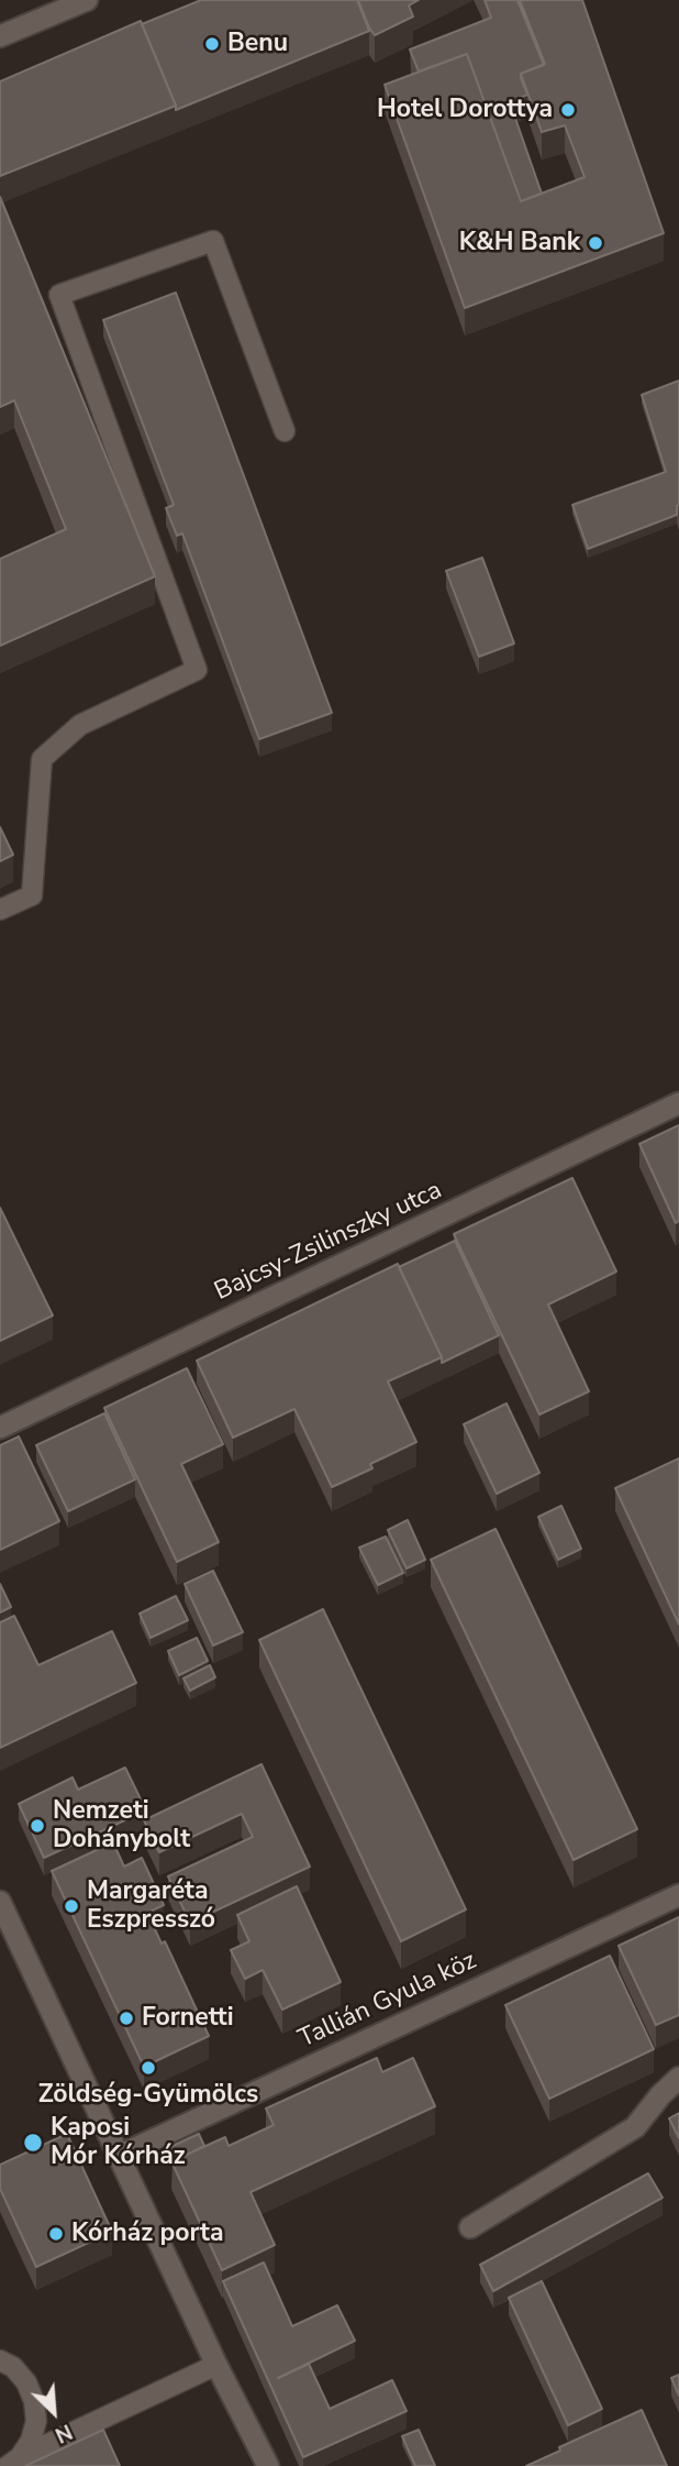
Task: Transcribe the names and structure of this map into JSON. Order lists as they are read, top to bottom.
{
  "streets": {
    "street": ["Bajcsy-Zsilinszky utca", "Tallián Gyula köz"]
  },
  "places": [
    "Benu",
    "Hotel Dorottya",
    "K&H Bank",
    "Nemzeti Dohánybolt",
    "Margaréta Eszpresszó",
    "Fornetti",
    "Zöldség-Gyümölcs",
    "Kaposi Mór Kórház",
    "Kórház porta"
  ],
  "north": "bottom right"
}
